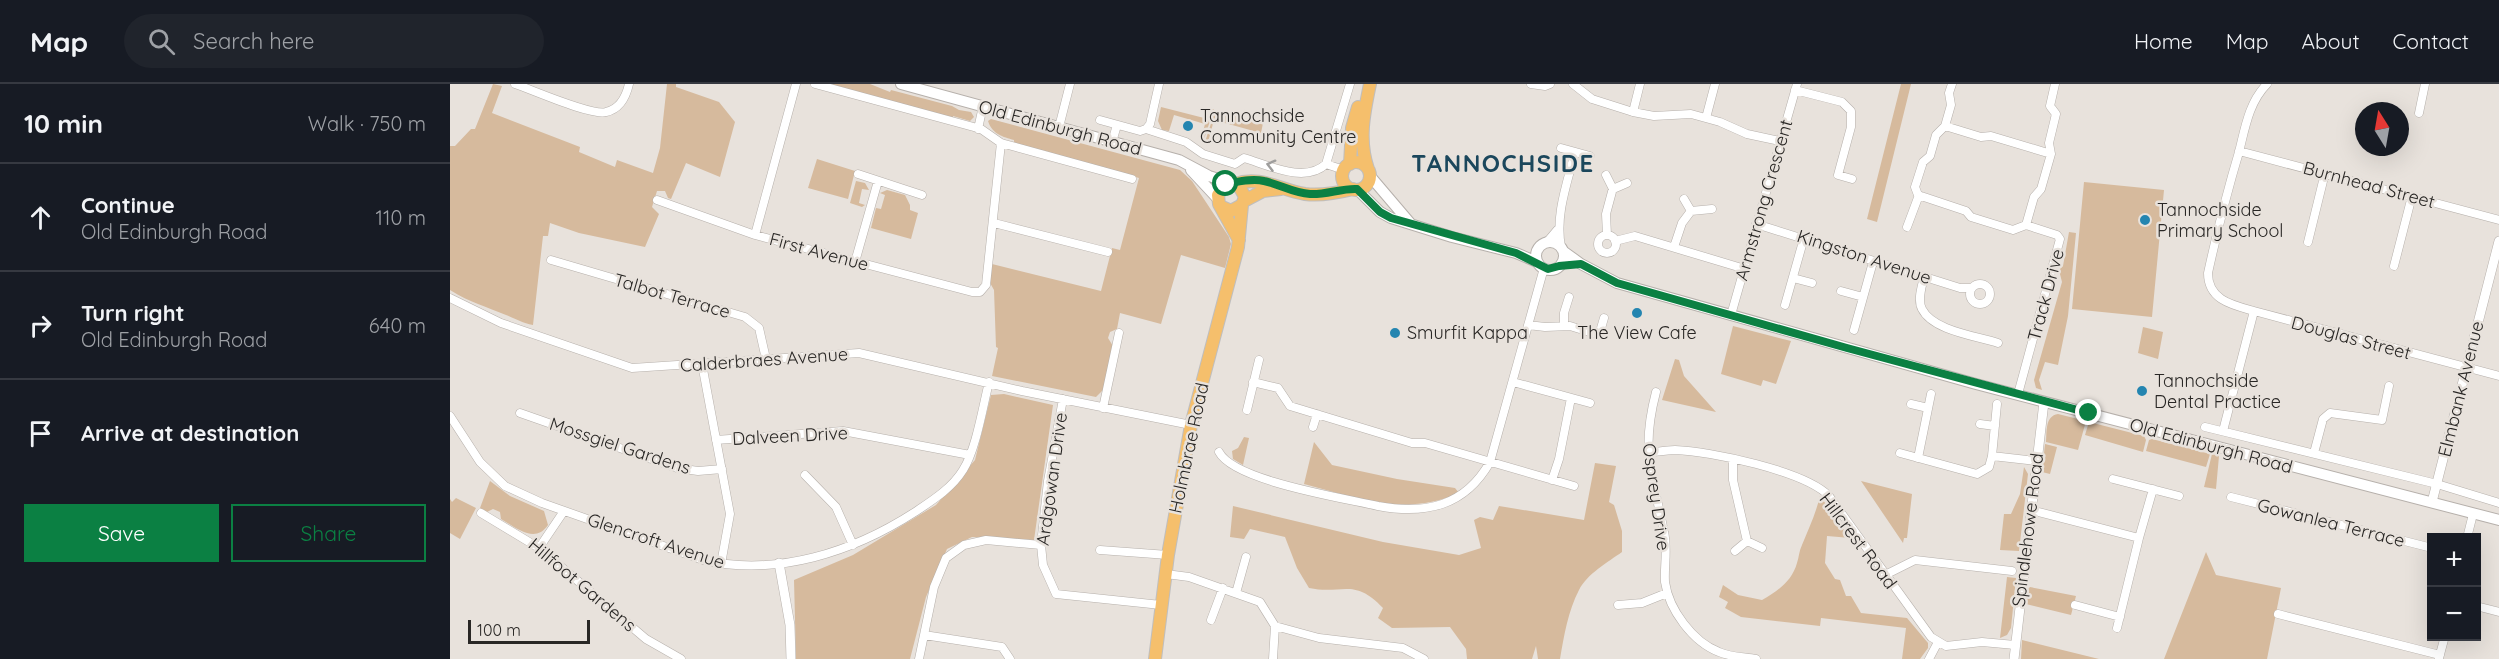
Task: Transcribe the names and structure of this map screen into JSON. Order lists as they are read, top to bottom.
{
  "streets": {
    "main road": ["Old Edinburgh Road", "Holmbrae Road"],
    "street": [
      "Burnhead Street",
      "Armstrong Crescent",
      "First Avenue",
      "Kingston Avenue",
      "Track Drive",
      "Talbot Terrace",
      "Douglas Street",
      "Calderbraes Avenue",
      "Elmbank Avenue",
      "Dalveen Drive",
      "Mossgiel Gardens",
      "Ardgowan Drive",
      "Osprey Drive",
      "Gowanlea Terrace",
      "Spindlehowe Road",
      "Glencroft Avenue",
      "Hillcrest Road",
      "Hillfoot Gardens"
    ]
  },
  "crossings": [
    ["Old Edinburgh Road", "Armstrong Crescent"],
    ["Old Edinburgh Road", "Track Drive"],
    ["Old Edinburgh Road", "Elmbank Avenue"],
    ["Old Edinburgh Road", "Holmbrae Road"],
    ["Old Edinburgh Road", "Spindlehowe Road"],
    ["Burnhead Street", "Douglas Street"],
    ["Armstrong Crescent", "Kingston Avenue"],
    ["Talbot Terrace", "Calderbraes Avenue"],
    ["Douglas Street", "Elmbank Avenue"],
    ["Calderbraes Avenue", "Holmbrae Road"],
    ["Calderbraes Avenue", "Ardgowan Drive"],
    ["Calderbraes Avenue", "Glencroft Avenue"],
    ["Dalveen Drive", "Glencroft Avenue"],
    ["Holmbrae Road", "Ardgowan Drive"],
    ["Osprey Drive", "Hillcrest Road"]
  ],
  "districts": ["TANNOCHSIDE"],
  "places": [
    "Tannochside Community Centre",
    "Tannochside Primary School",
    "The View Cafe",
    "Smurfit Kappa",
    "Tannochside Dental Practice"
  ],
  "scale_bar": "100 m",
  "north": "top",
  "page": {
    "header": "Map",
    "search": "Search here",
    "nav": [
      "Home",
      "Map",
      "About",
      "Contact"
    ],
    "heading": ["10 min", "Walk · 750 m"],
    "list": [
      ["Continue", "Old Edinburgh Road", "110 m"],
      ["Turn right", "Old Edinburgh Road", "640 m"],
      "Arrive at destination"
    ],
    "buttons": ["Save", "Share"],
    "map_buttons": ["+", "−"],
    "scale": "100 m"
  }
}
